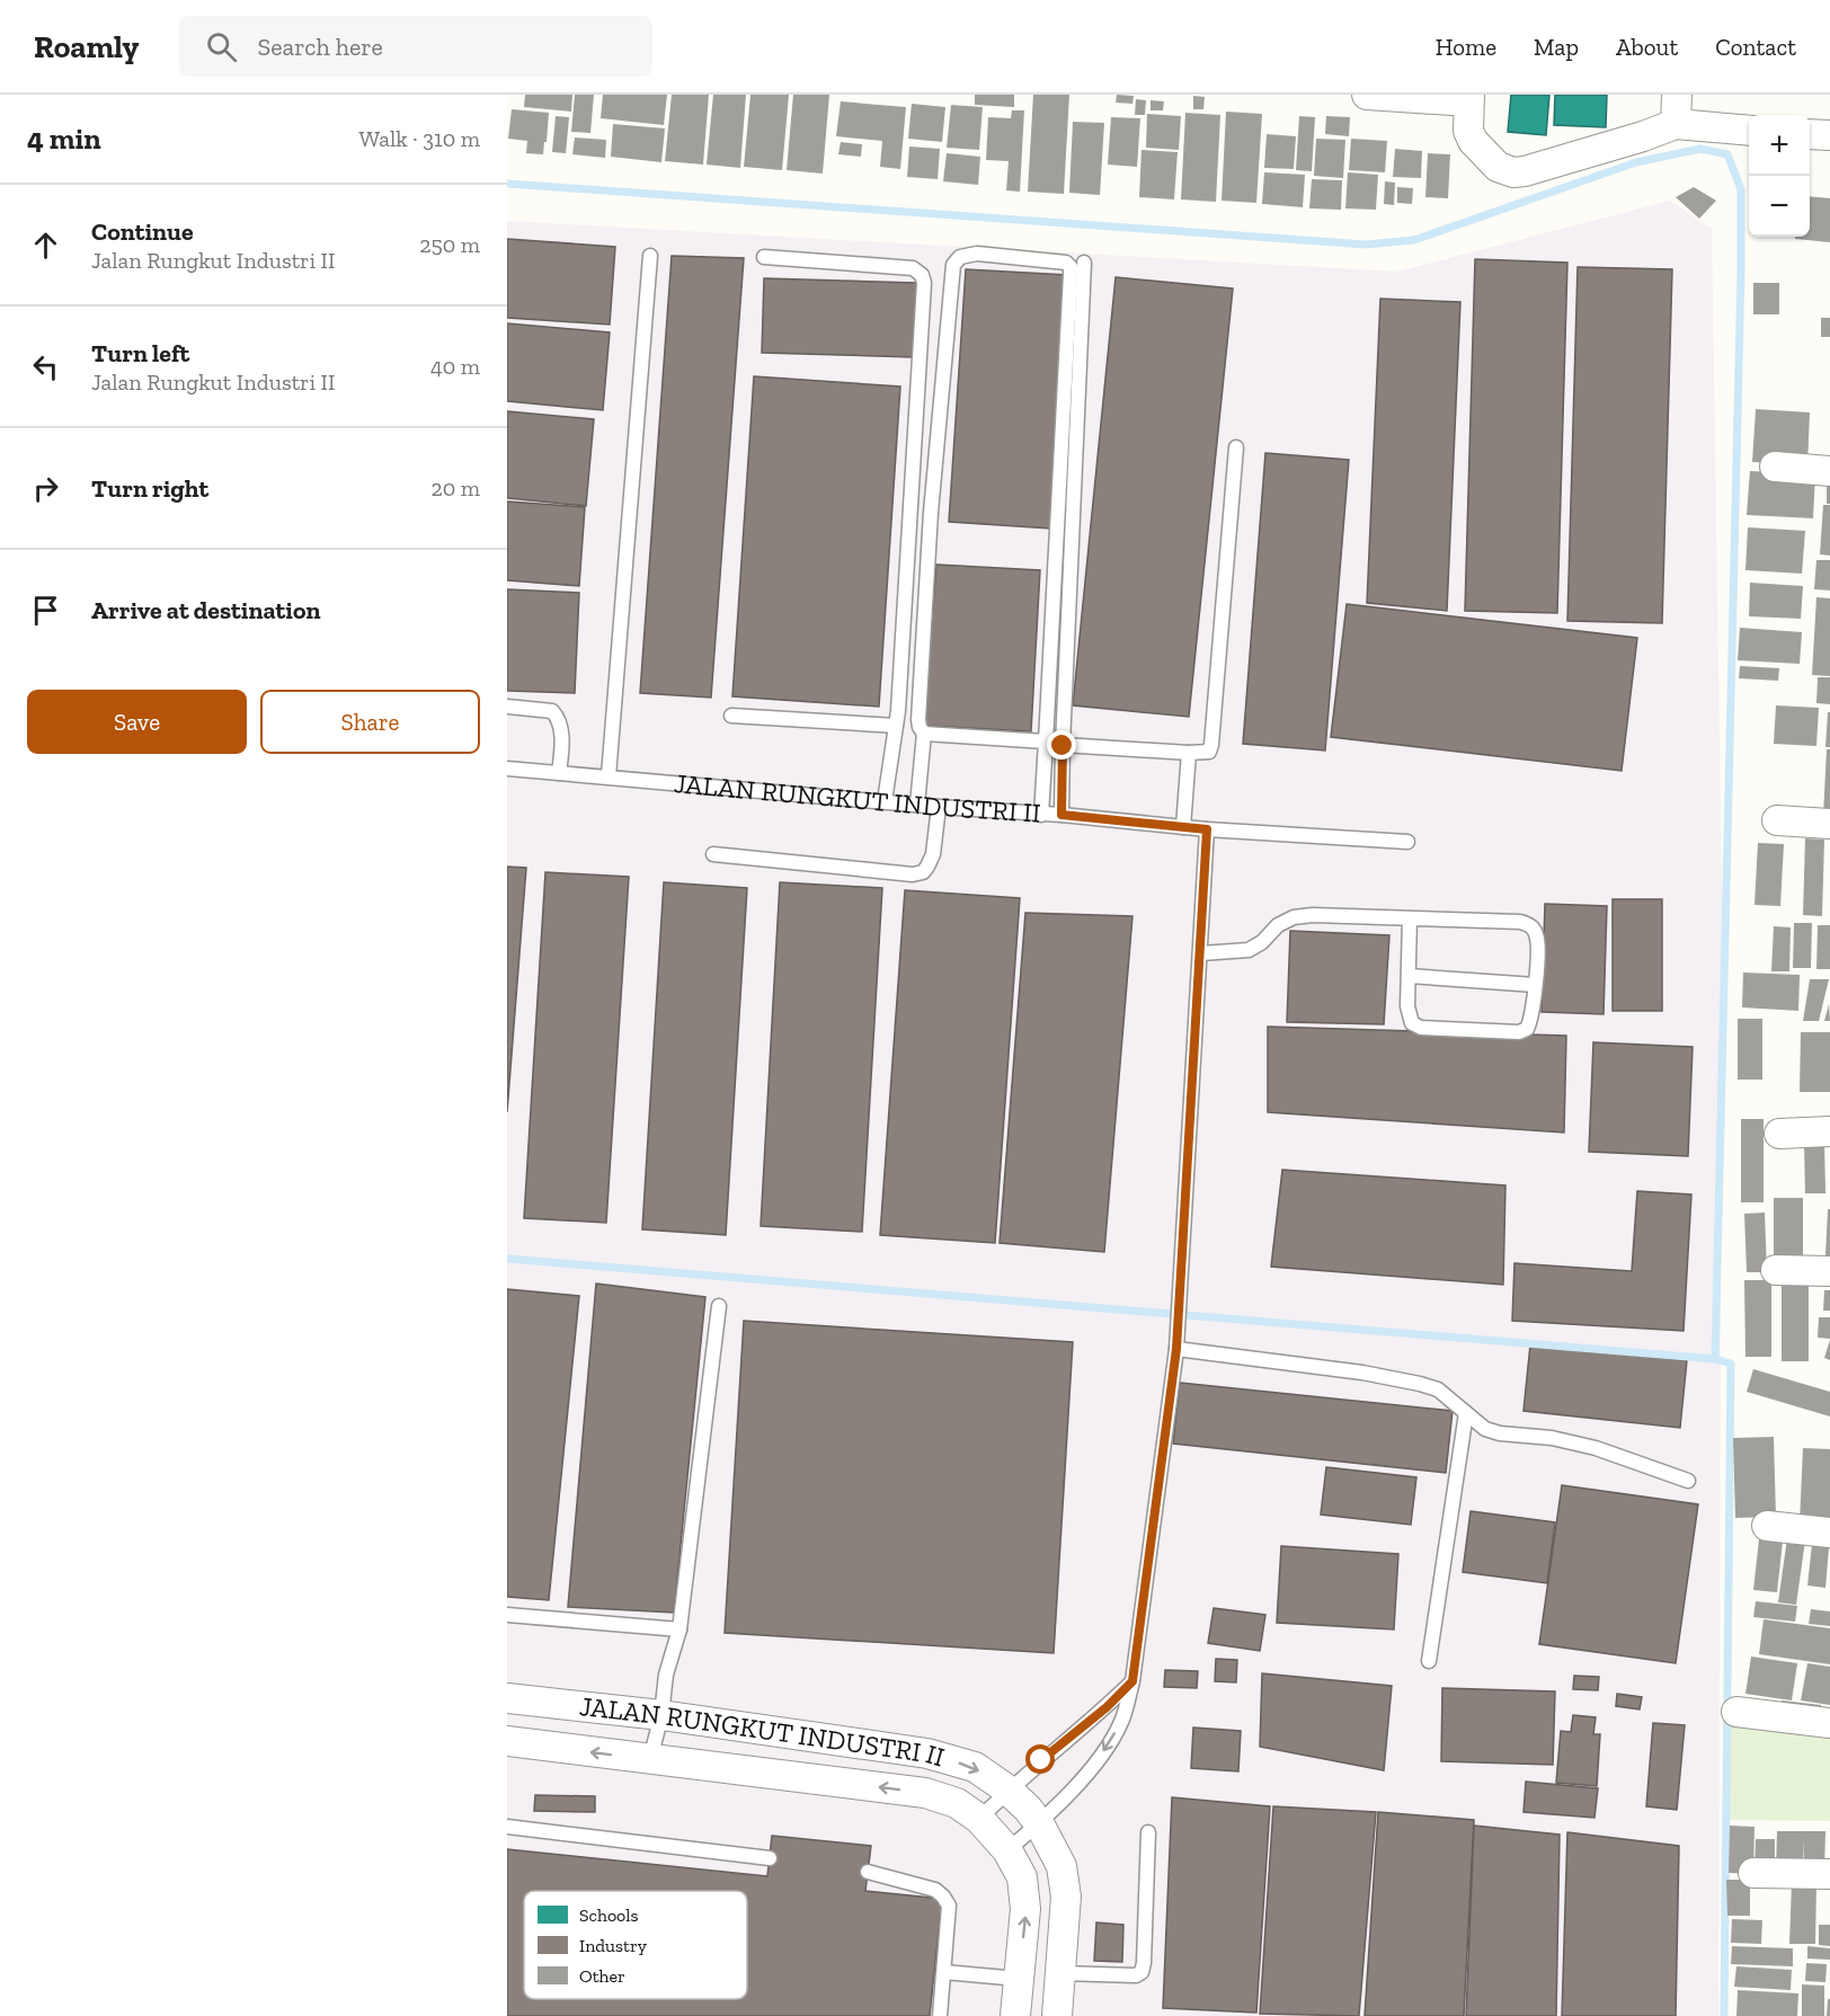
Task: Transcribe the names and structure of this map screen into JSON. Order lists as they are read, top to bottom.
{
  "streets": {
    "street": ["JALAN RUNGKUT INDUSTRI II"]
  },
  "legend": ["Schools", "Industry", "Other"],
  "page": {
    "header": "Roamly",
    "search": "Search here",
    "nav": [
      "Home",
      "Map",
      "About",
      "Contact"
    ],
    "heading": ["4 min", "Walk · 310 m"],
    "map_buttons": ["+", "−"],
    "list": [
      ["Continue", "Jalan Rungkut Industri II", "250 m"],
      ["Turn left", "Jalan Rungkut Industri II", "40 m"],
      ["Turn right", "20 m"],
      "Arrive at destination"
    ],
    "buttons": ["Save", "Share"]
  }
}
